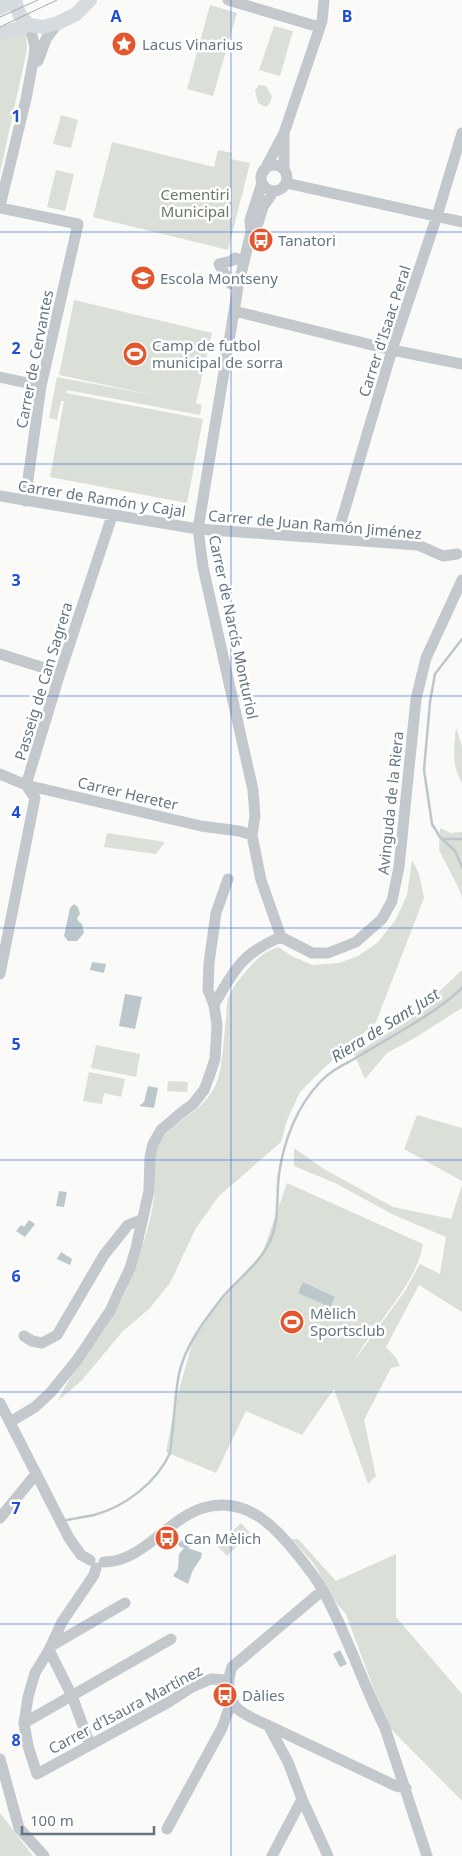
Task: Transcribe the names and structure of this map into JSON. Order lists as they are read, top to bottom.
{
  "streets": {
    "street": [
      "Carrer d'Isaac Peral",
      "Carrer de Cervantes",
      "Carrer de Ramón y Cajal",
      "Carrer de Juan Ramón Jiménez",
      "Carrer de Narcís Monturiol",
      "Passeig de Can Sagrera",
      "Carrer Hereter",
      "Avinguda de la Riera",
      "Carrer d'Isaura Martínez"
    ]
  },
  "crossings": [
    ["Carrer d'Isaac Peral", "Carrer de Juan Ramón Jiménez"],
    ["Carrer de Cervantes", "Carrer de Ramón y Cajal"],
    ["Carrer de Ramón y Cajal", "Carrer de Juan Ramón Jiménez"],
    ["Carrer de Ramón y Cajal", "Carrer de Narcís Monturiol"],
    ["Carrer de Ramón y Cajal", "Passeig de Can Sagrera"],
    ["Carrer de Juan Ramón Jiménez", "Carrer de Narcís Monturiol"],
    ["Carrer de Narcís Monturiol", "Carrer Hereter"],
    ["Carrer de Narcís Monturiol", "Avinguda de la Riera"],
    ["Passeig de Can Sagrera", "Carrer Hereter"]
  ],
  "water": ["Riera de Sant Just"],
  "parks": ["Cementiri Municipal"],
  "places": {
    "place": ["Lacus Vinarius"],
    "bus stop": ["Tanatori", "Can Mèlich", "Dàlies"],
    "school or university": ["Escola Montseny"],
    "sports": ["Camp de futbol municipal de sorra", "Mèlich Sportsclub"]
  },
  "scale_bar": "100 m",
  "grid": {
    "columns": ["A", "B"],
    "rows": [
      "1",
      "2",
      "3",
      "4",
      "5",
      "6",
      "7",
      "8"
    ]
  }
}
